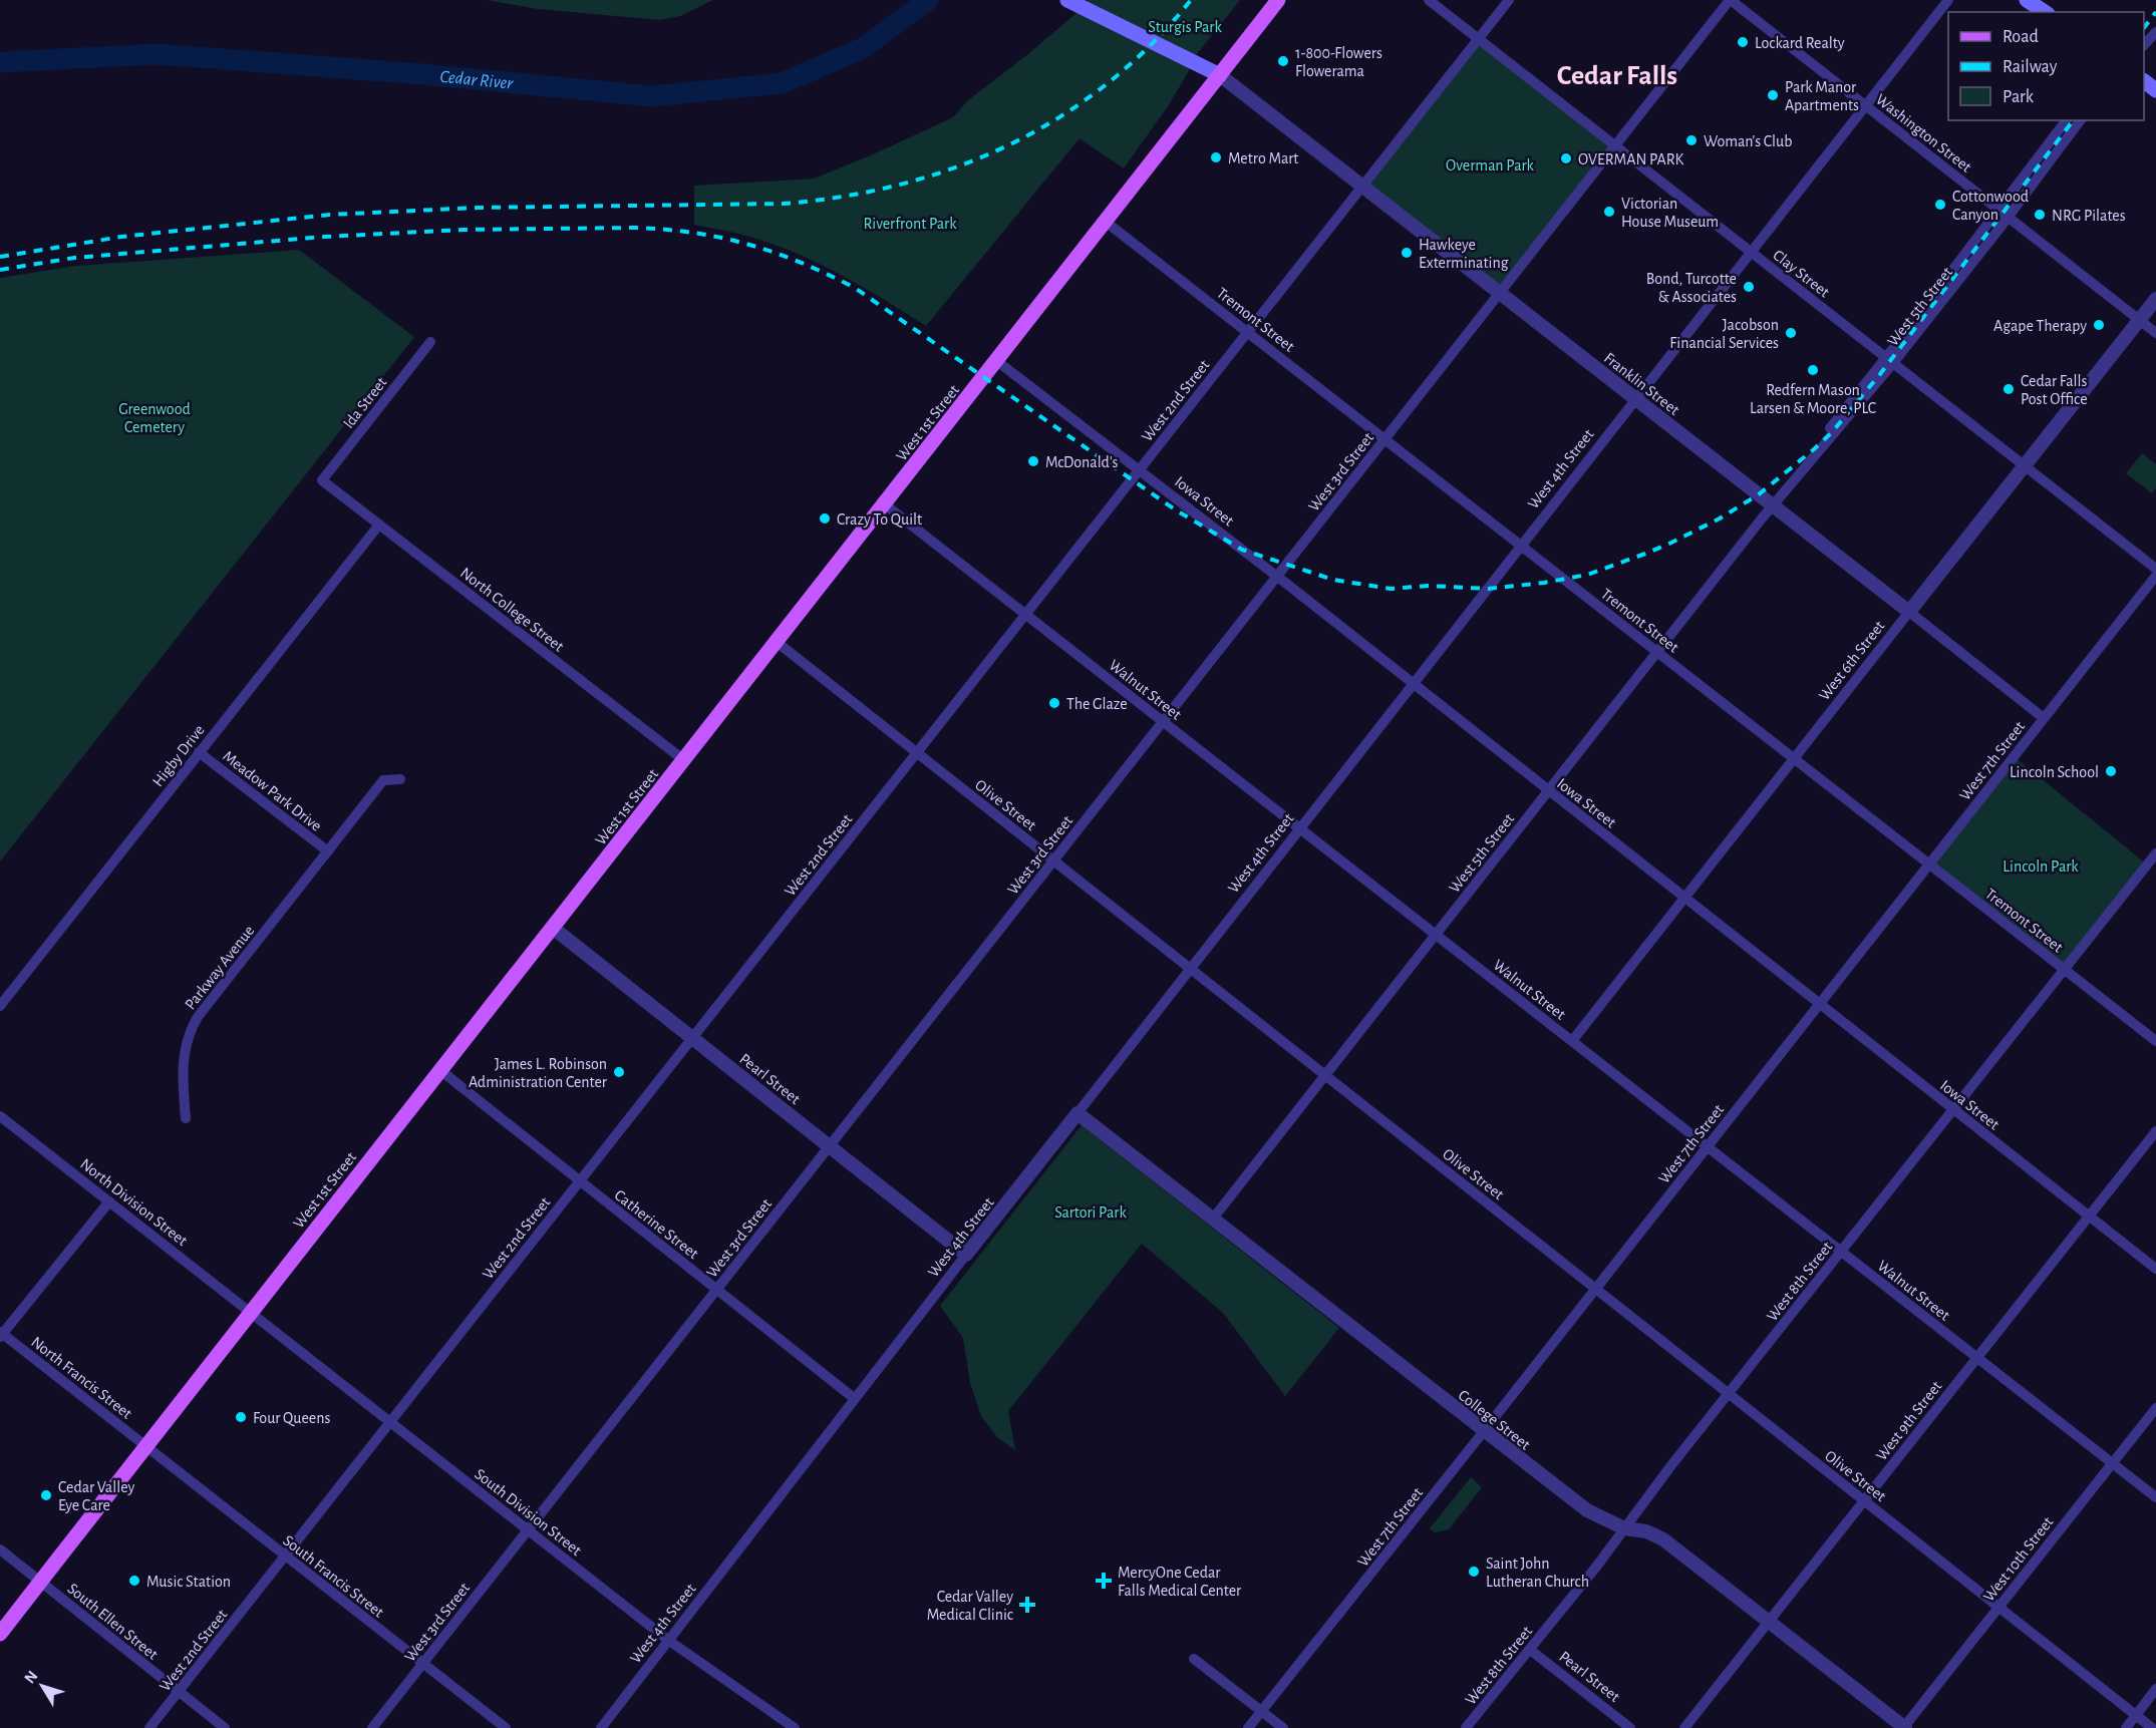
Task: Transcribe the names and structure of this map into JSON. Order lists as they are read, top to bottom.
{
  "streets": {
    "main road": ["West 1st Street"],
    "street": [
      "Washington Street",
      "Clay Street",
      "West 5th Street",
      "Tremont Street",
      "Franklin Street",
      "West 2nd Street",
      "Ida Street",
      "West 4th Street",
      "West 3rd Street",
      "Iowa Street",
      "North College Street",
      "West 6th Street",
      "Walnut Street",
      "Higby Drive",
      "West 7th Street",
      "Meadow Park Drive",
      "Olive Street",
      "Parkway Avenue",
      "Pearl Street",
      "North Division Street",
      "Catherine Street",
      "West 8th Street",
      "North Francis Street",
      "College Street",
      "West 9th Street",
      "South Division Street",
      "West 10th Street",
      "South Francis Street",
      "South Ellen Street"
    ]
  },
  "crossings": [
    ["Washington Street", "West 5th Street"],
    ["Washington Street", "West 4th Street"],
    ["Washington Street", "West 3rd Street"],
    ["Washington Street", "West 6th Street"],
    ["Clay Street", "West 5th Street"],
    ["Clay Street", "West 2nd Street"],
    ["Clay Street", "West 4th Street"],
    ["Clay Street", "West 3rd Street"],
    ["Clay Street", "West 6th Street"],
    ["West 5th Street", "Tremont Street"],
    ["West 5th Street", "Franklin Street"],
    ["West 5th Street", "Iowa Street"],
    ["West 5th Street", "Walnut Street"],
    ["West 5th Street", "Olive Street"],
    ["West 5th Street", "College Street"],
    ["Tremont Street", "West 2nd Street"],
    ["Tremont Street", "West 1st Street"],
    ["Tremont Street", "West 4th Street"],
    ["Tremont Street", "West 3rd Street"],
    ["Tremont Street", "West 6th Street"],
    ["Tremont Street", "West 7th Street"],
    ["Tremont Street", "West 8th Street"],
    ["Franklin Street", "West 2nd Street"],
    ["Franklin Street", "West 1st Street"],
    ["Franklin Street", "West 4th Street"],
    ["Franklin Street", "West 3rd Street"],
    ["Franklin Street", "West 6th Street"],
    ["Franklin Street", "West 7th Street"],
    ["West 2nd Street", "Iowa Street"],
    ["West 2nd Street", "Walnut Street"],
    ["West 2nd Street", "Olive Street"],
    ["West 2nd Street", "Pearl Street"],
    ["West 2nd Street", "Catherine Street"],
    ["West 2nd Street", "South Division Street"],
    ["West 2nd Street", "South Francis Street"],
    ["West 2nd Street", "South Ellen Street"],
    ["Ida Street", "North College Street"],
    ["West 1st Street", "Iowa Street"],
    ["West 1st Street", "North College Street"],
    ["West 1st Street", "Walnut Street"],
    ["West 1st Street", "Olive Street"],
    ["West 1st Street", "Pearl Street"],
    ["West 1st Street", "North Division Street"],
    ["West 1st Street", "Catherine Street"],
    ["West 1st Street", "North Francis Street"],
    ["West 1st Street", "South Division Street"],
    ["West 1st Street", "South Francis Street"],
    ["West 1st Street", "South Ellen Street"],
    ["West 4th Street", "Iowa Street"],
    ["West 4th Street", "Walnut Street"],
    ["West 4th Street", "Olive Street"],
    ["West 4th Street", "Pearl Street"],
    ["West 4th Street", "Catherine Street"],
    ["West 4th Street", "College Street"],
    ["West 4th Street", "South Division Street"],
    ["West 3rd Street", "Iowa Street"],
    ["West 3rd Street", "Walnut Street"],
    ["West 3rd Street", "Olive Street"],
    ["West 3rd Street", "Pearl Street"],
    ["West 3rd Street", "Catherine Street"],
    ["West 3rd Street", "South Division Street"],
    ["West 3rd Street", "South Francis Street"],
    ["Iowa Street", "West 6th Street"],
    ["Iowa Street", "West 7th Street"],
    ["Iowa Street", "West 8th Street"],
    ["Iowa Street", "West 9th Street"],
    ["North College Street", "Higby Drive"],
    ["West 6th Street", "Walnut Street"],
    ["Walnut Street", "West 7th Street"],
    ["Walnut Street", "West 8th Street"],
    ["Walnut Street", "West 9th Street"],
    ["Walnut Street", "West 10th Street"],
    ["Higby Drive", "Meadow Park Drive"],
    ["West 7th Street", "Olive Street"],
    ["West 7th Street", "College Street"],
    ["Meadow Park Drive", "Parkway Avenue"],
    ["Olive Street", "West 8th Street"],
    ["Olive Street", "West 9th Street"],
    ["Olive Street", "West 10th Street"],
    ["Pearl Street", "West 8th Street"],
    ["North Division Street", "South Division Street"],
    ["West 8th Street", "College Street"],
    ["North Francis Street", "South Francis Street"],
    ["College Street", "West 9th Street"],
    ["College Street", "West 10th Street"]
  ],
  "districts": ["Cedar Falls"],
  "water": ["Cedar River"],
  "parks": [
    "Sturgis Park",
    "Overman Park",
    "Riverfront Park",
    "Greenwood Cemetery",
    "Lincoln Park",
    "Sartori Park"
  ],
  "places": {
    "other": [
      "Lockard Realty",
      "1-800-Flowers Flowerama",
      "Park Manor Apartments",
      "Woman's Club",
      "Metro Mart",
      "OVERMAN PARK",
      "Cottonwood Canyon",
      "Victorian House Museum",
      "NRG Pilates",
      "Hawkeye Exterminating",
      "Bond, Turcotte & Associates",
      "Agape Therapy",
      "Jacobson Financial Services",
      "Redfern Mason Larsen & Moore, PLC",
      "Cedar Falls Post Office",
      "McDonald's",
      "Crazy To Quilt",
      "The Glaze",
      "Lincoln School",
      "James L. Robinson Administration Center",
      "Four Queens",
      "Cedar Valley Eye Care",
      "Saint John Lutheran Church",
      "Music Station"
    ],
    "health": ["MercyOne Cedar Falls Medical Center", "Cedar Valley Medical Clinic"]
  },
  "legend": ["Road", "Railway", "Park"],
  "north": "top left"
}
